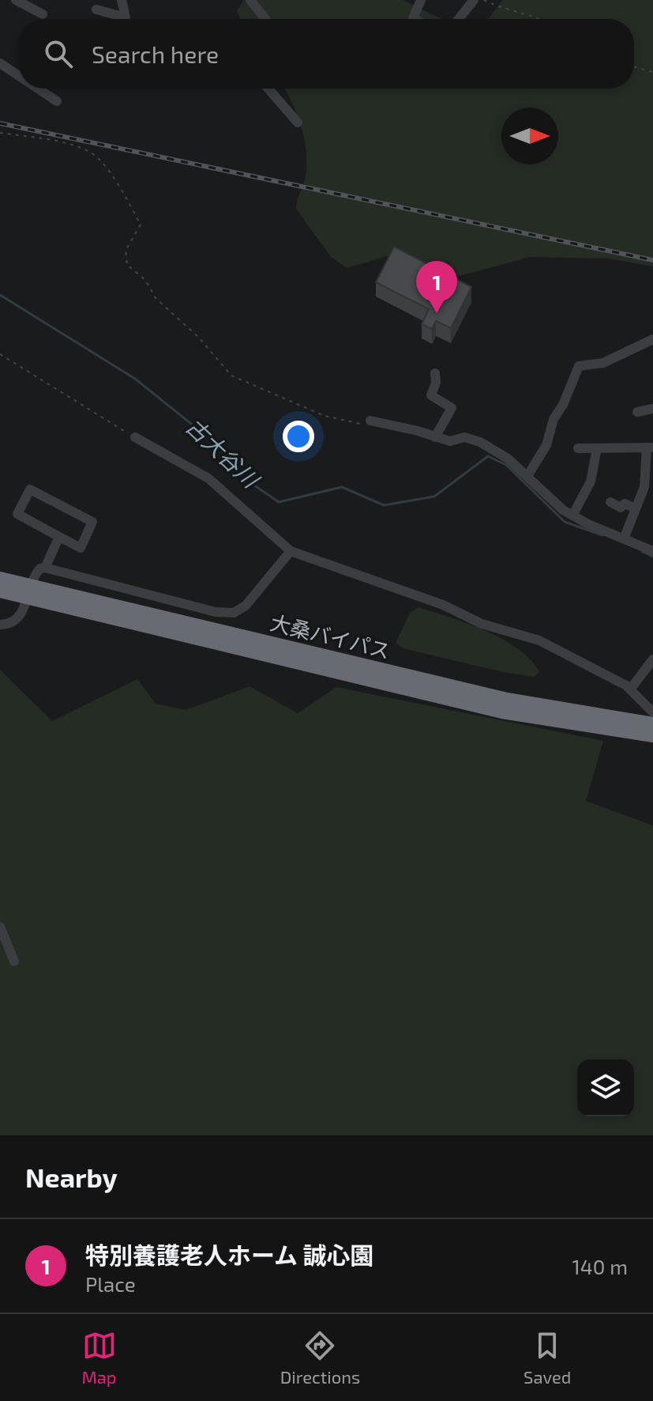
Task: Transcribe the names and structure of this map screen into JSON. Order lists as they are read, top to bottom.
{
  "streets": {
    "highway": ["大桑バイパス"]
  },
  "water": ["古大谷川"],
  "north": "right",
  "page": {
    "search": "Search here",
    "pins": "1",
    "heading": "Nearby",
    "list": [
      {
        "mark": "1",
        "name": "特別養護老人ホーム 誠心園",
        "note": "Place",
        "value": "140 m"
      }
    ],
    "nav": ["Map", "Directions", "Saved"]
  }
}
